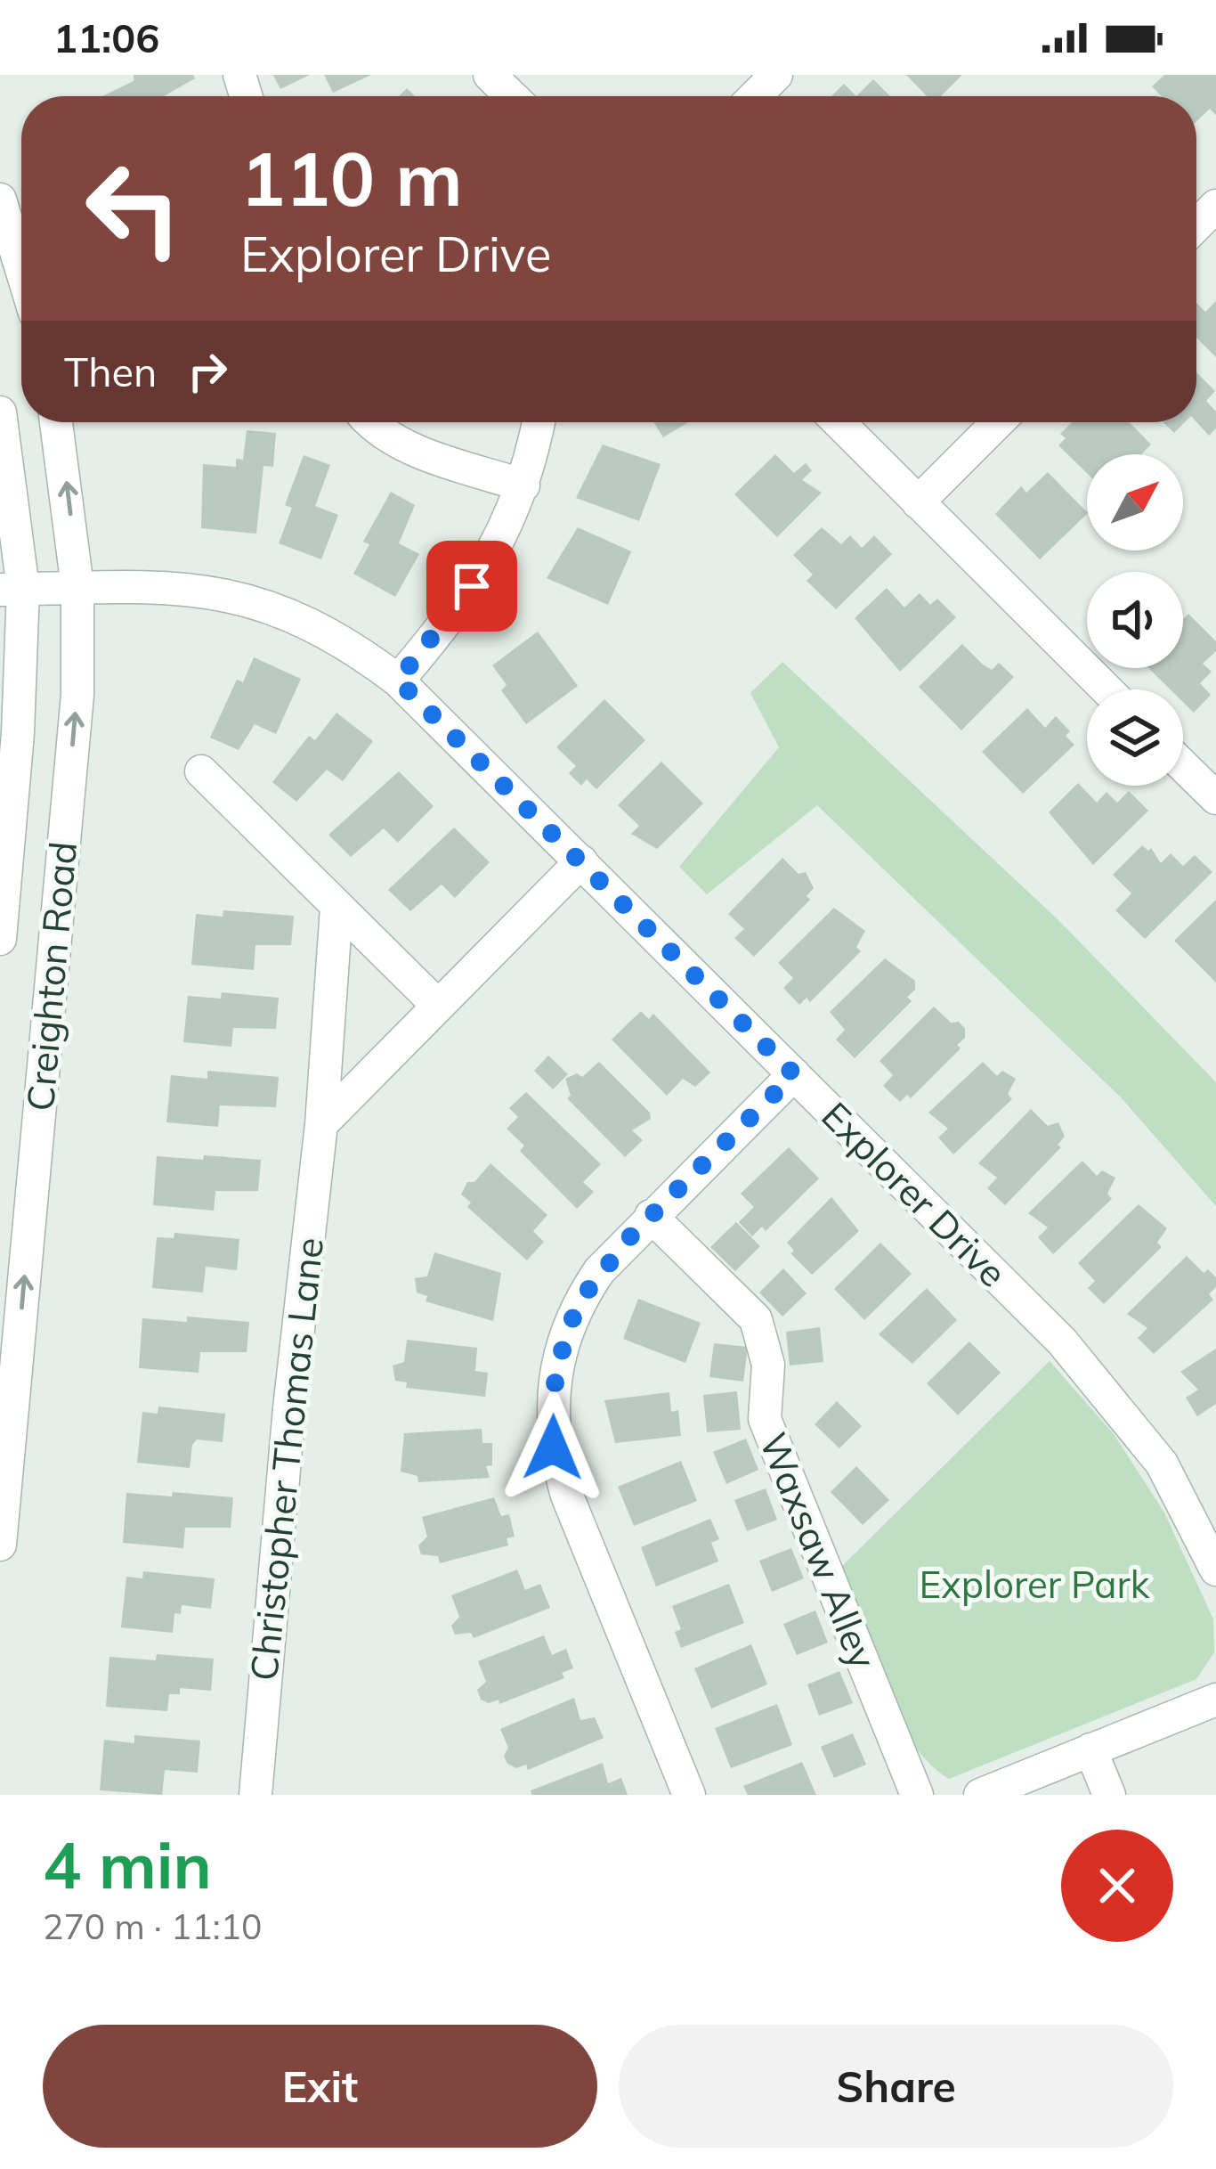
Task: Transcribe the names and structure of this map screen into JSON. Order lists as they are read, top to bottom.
{
  "streets": {
    "street": [
      "Creighton Road",
      "Explorer Drive",
      "Christopher Thomas Lane",
      "Waxsaw Alley"
    ]
  },
  "crossings": [
    ["Creighton Road", "Explorer Drive"]
  ],
  "parks": ["Explorer Park"],
  "north": "top right",
  "page": {
    "status": "11:06",
    "turn": ["110 m", "Explorer Drive"],
    "then": "Then",
    "heading": ["4 min", "270 m · 11:10"],
    "buttons": ["Exit", "Share"]
  }
}
